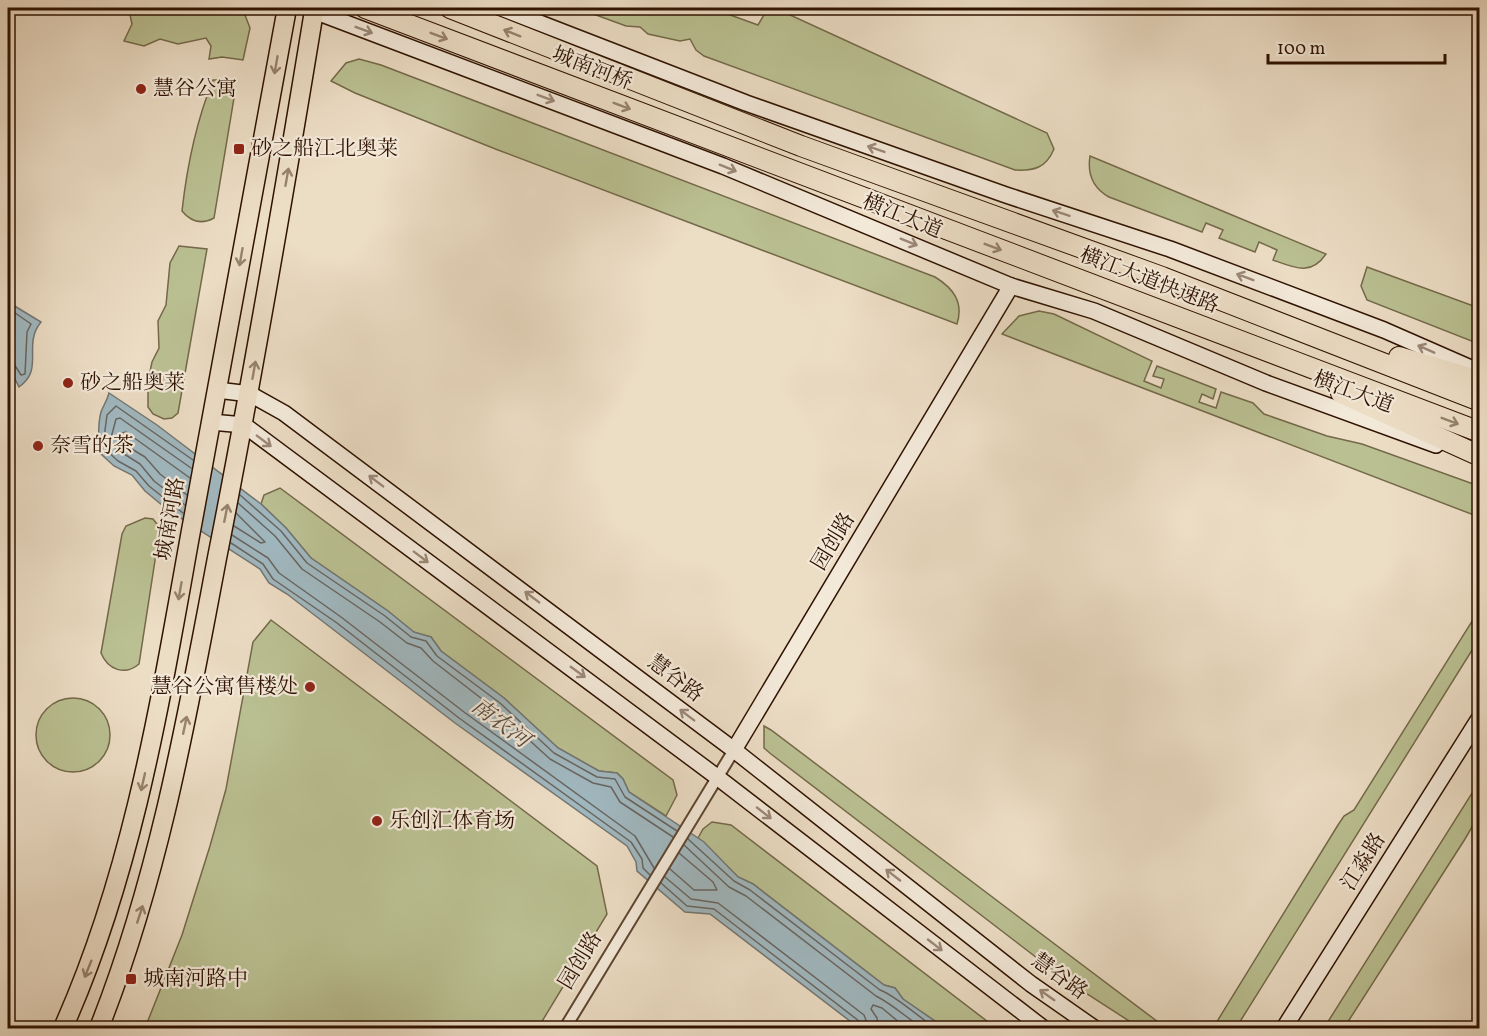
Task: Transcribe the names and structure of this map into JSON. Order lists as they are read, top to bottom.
{
  "streets": {
    "highway": ["城南河桥", "横江大道快速路"],
    "main road": ["城南河路"],
    "street": [
      "横江大道",
      "园创路",
      "慧谷路",
      "江淼路"
    ]
  },
  "crossings": [
    ["城南河桥", "横江大道快速路"],
    ["横江大道", "园创路"],
    ["城南河路", "慧谷路"],
    ["园创路", "慧谷路"]
  ],
  "water": ["南农河"],
  "places": {
    "other": [
      "慧谷公寓",
      "砂之船奥莱",
      "奈雪的茶",
      "慧谷公寓售楼处",
      "乐创汇体育场"
    ],
    "transit": ["砂之船江北奥莱", "城南河路中"]
  },
  "scale_bar": "100 m"
}
